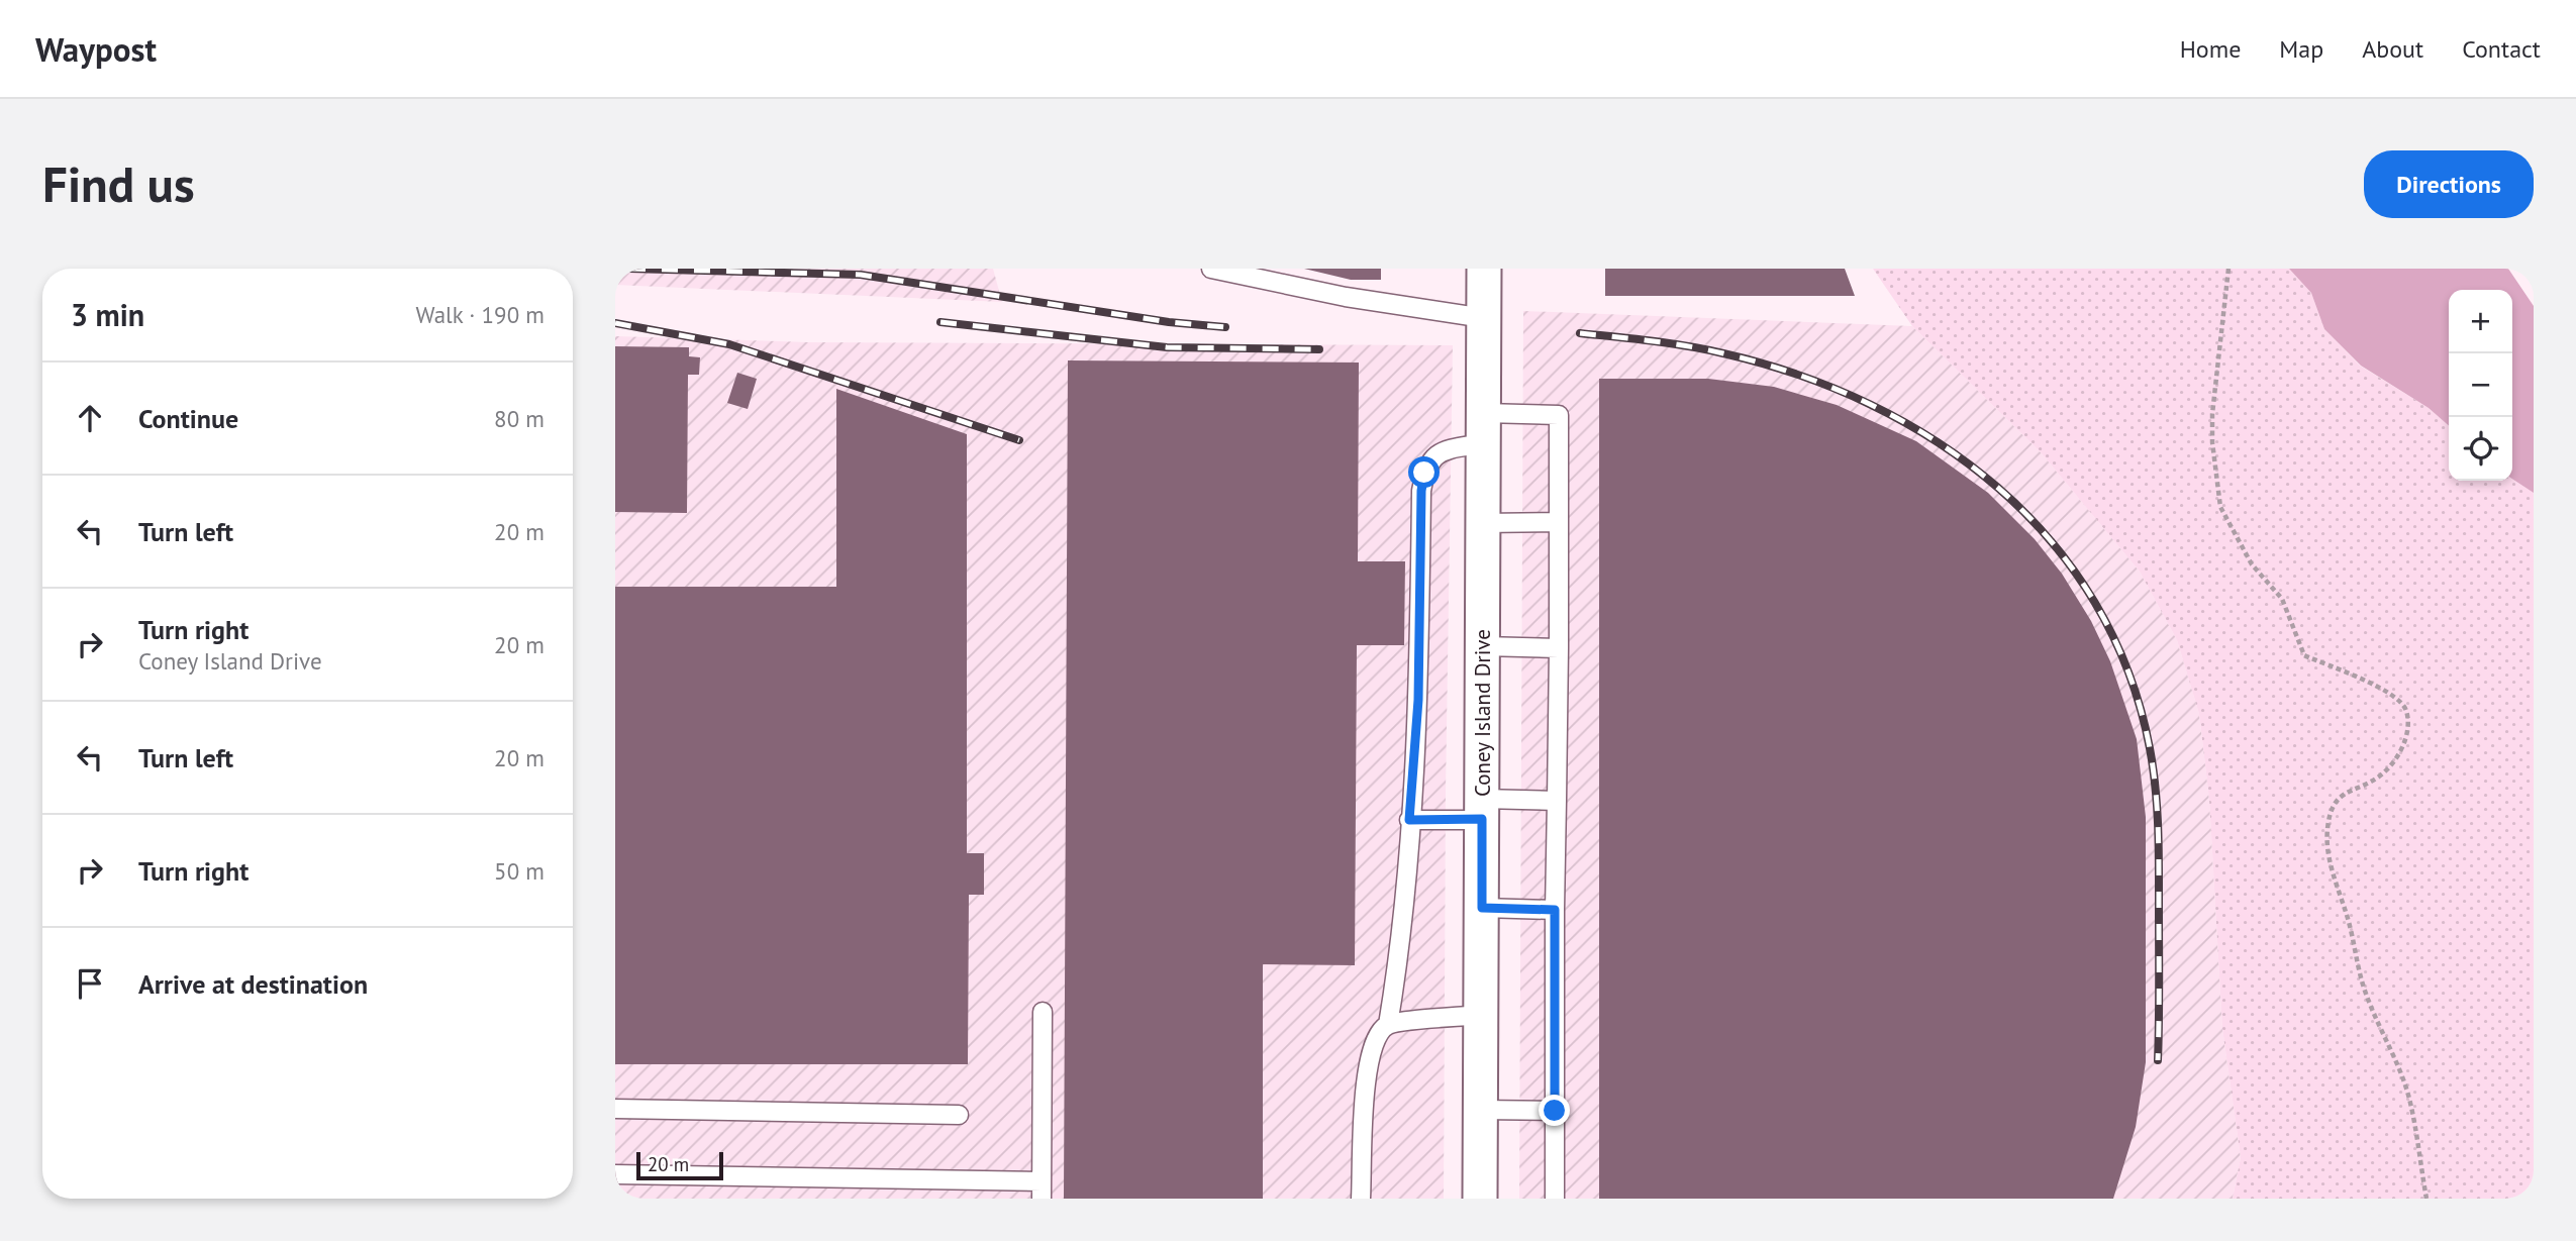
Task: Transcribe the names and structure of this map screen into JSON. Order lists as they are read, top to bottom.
{
  "streets": {
    "street": ["Coney Island Drive"]
  },
  "scale_bar": "20 m",
  "page": {
    "header": "Waypost",
    "nav": [
      "Home",
      "Map",
      "About",
      "Contact"
    ],
    "buttons": "Directions",
    "title": "Find us",
    "heading": ["3 min", "Walk · 190 m"],
    "map_buttons": ["+", "−"],
    "list": [
      ["Continue", "80 m"],
      ["Turn left", "20 m"],
      ["Turn right", "Coney Island Drive", "20 m"],
      ["Turn left", "20 m"],
      ["Turn right", "50 m"],
      "Arrive at destination"
    ],
    "scale": "20 m"
  }
}
